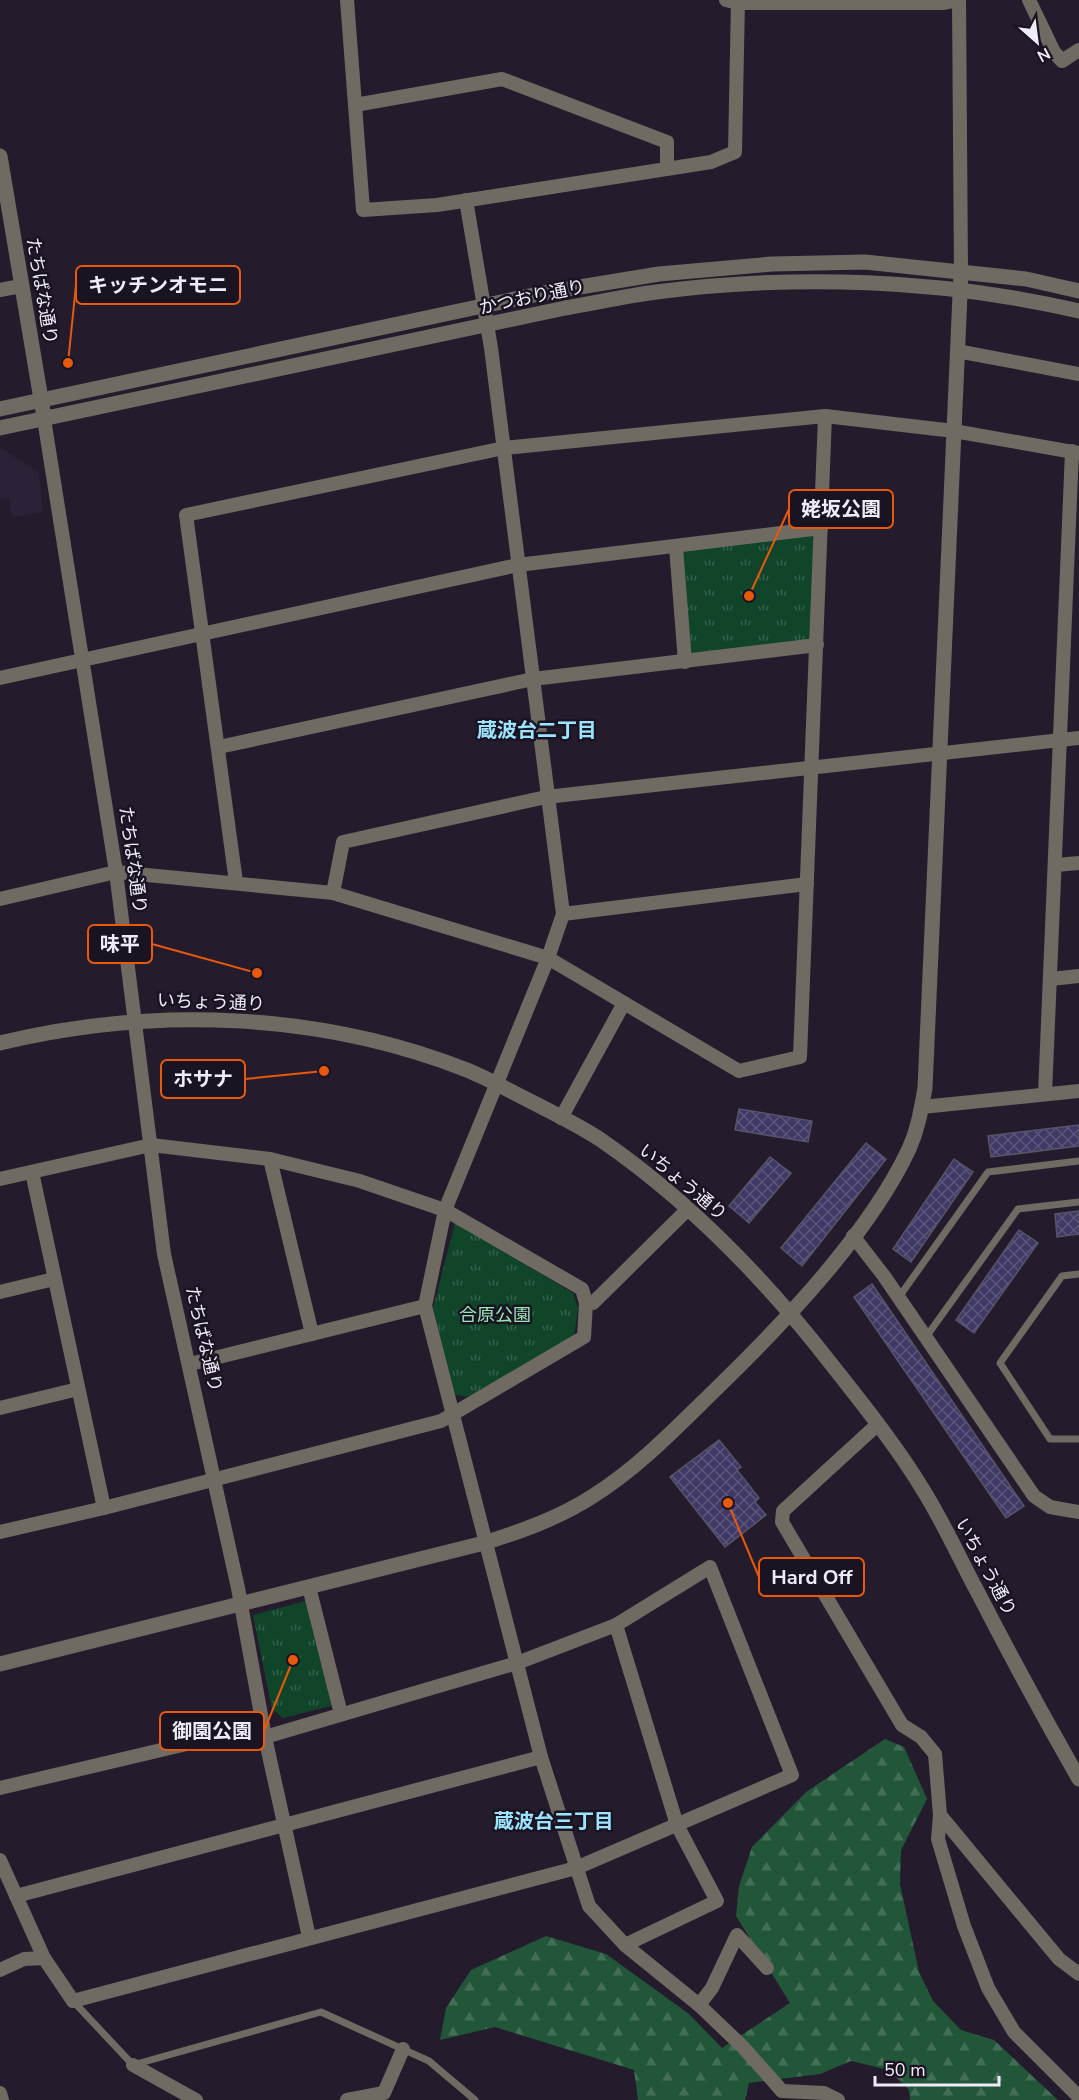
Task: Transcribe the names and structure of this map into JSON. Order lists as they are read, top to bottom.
{
  "streets": {
    "street": ["たちばな通り", "かつおり通り", "いちょう通り"]
  },
  "crossings": [
    ["たちばな通り", "かつおり通り"],
    ["たちばな通り", "いちょう通り"]
  ],
  "districts": ["蔵波台二丁目", "蔵波台三丁目"],
  "parks": ["合原公園"],
  "places": [
    "キッチンオモニ",
    "姥坂公園",
    "味平",
    "ホサナ",
    "Hard Off",
    "御園公園"
  ],
  "scale_bar": "50 m",
  "north": "bottom right"
}
